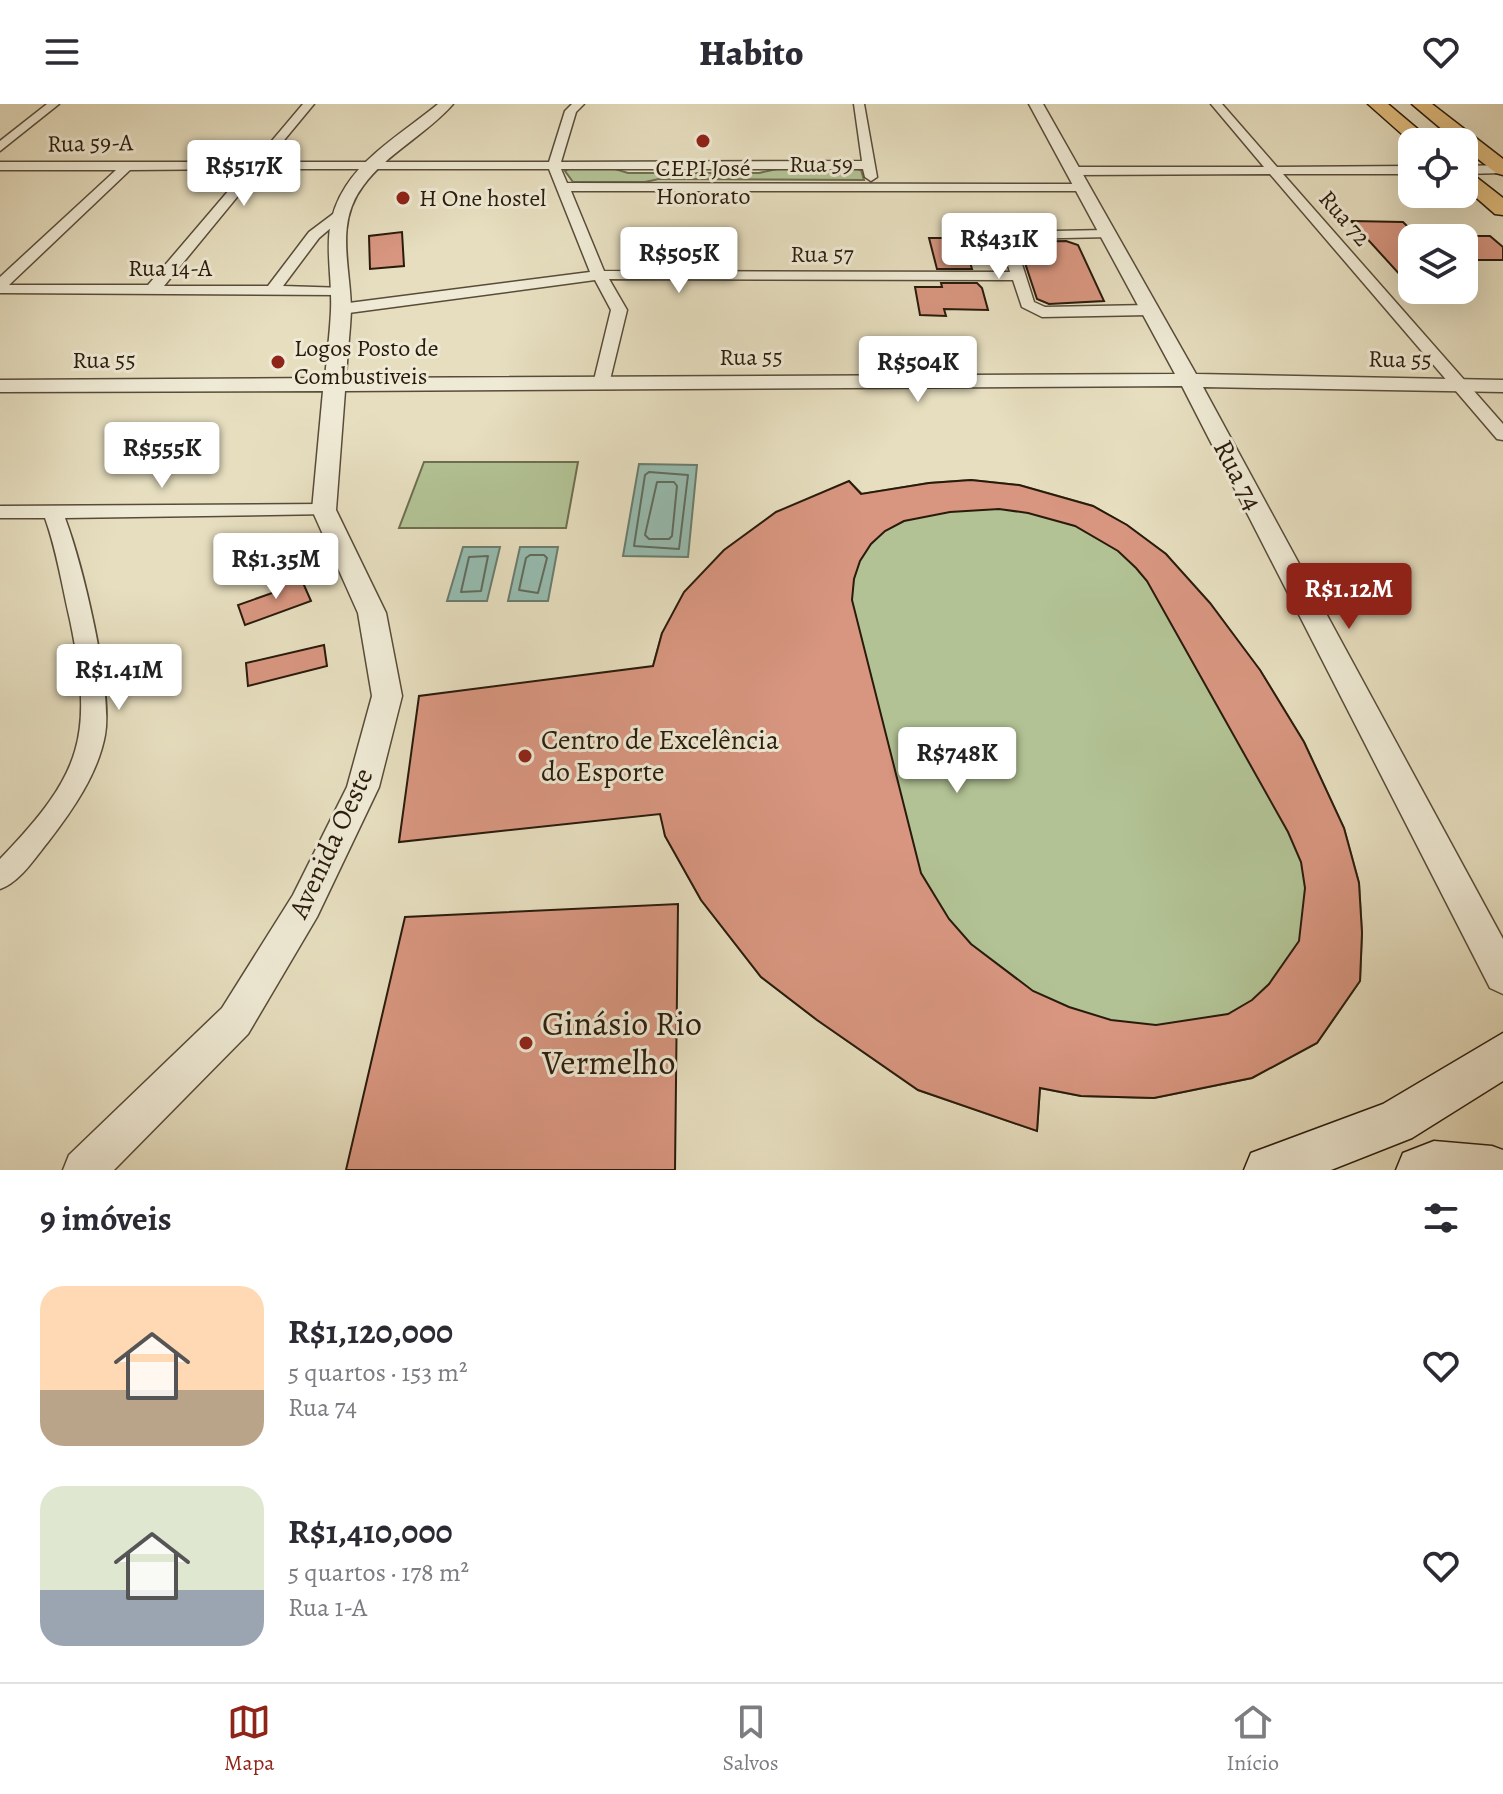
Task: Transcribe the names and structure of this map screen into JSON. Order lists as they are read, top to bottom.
{
  "streets": {
    "street": [
      "Rua 59-A",
      "Rua 59",
      "Rua 72",
      "Rua 57",
      "Rua 14-A",
      "Rua 55",
      "Rua 74",
      "Avenida Oeste"
    ]
  },
  "crossings": [
    ["Rua 59-A", "Rua 59"],
    ["Rua 59-A", "Avenida Oeste"],
    ["Rua 59", "Rua 74"],
    ["Rua 59", "Avenida Oeste"],
    ["Rua 72", "Rua 55"],
    ["Rua 57", "Rua 14-A"],
    ["Rua 57", "Avenida Oeste"],
    ["Rua 14-A", "Avenida Oeste"],
    ["Rua 55", "Rua 74"],
    ["Rua 55", "Avenida Oeste"]
  ],
  "places": [
    "CEPI José Honorato",
    "H One hostel",
    "Logos Posto de Combustiveis",
    "Centro de Excelência do Esporte",
    "Ginásio Rio Vermelho"
  ],
  "page": {
    "header": "Habito",
    "price": [
      "R$517K",
      "R$431K",
      "R$505K",
      "R$504K",
      "R$555K",
      "R$1.35M",
      "R$1.12M",
      "R$1.41M",
      "R$748K"
    ],
    "heading": "9 imóveis",
    "list": [
      {
        "name": "R$1,120,000",
        "note": "5 quartos · 153 m² · Rua 74"
      },
      {
        "name": "R$1,410,000",
        "note": "5 quartos · 178 m² · Rua 1-A"
      }
    ],
    "tabs": ["Mapa", "Salvos", "Início"]
  }
}
